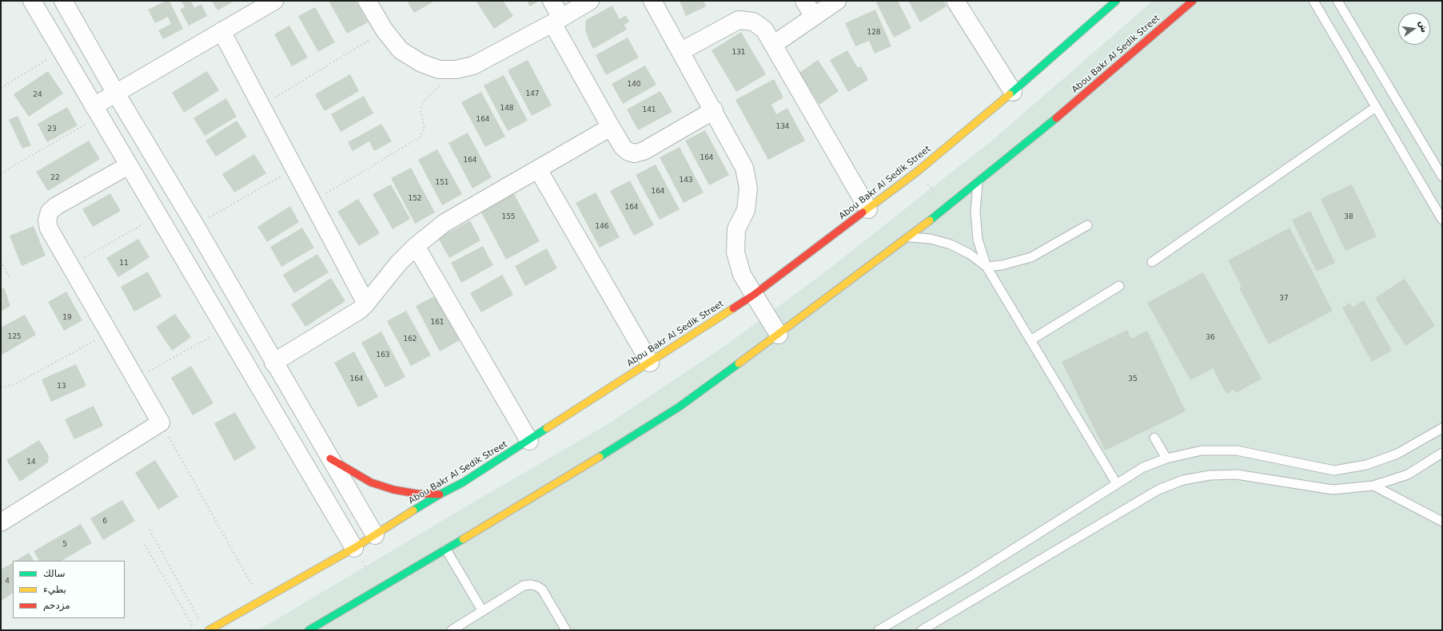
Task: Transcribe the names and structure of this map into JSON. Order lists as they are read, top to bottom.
{
  "streets": {
    "main road": ["Abou Bakr Al Sedik Street"]
  },
  "house_numbers": [
    "128",
    "131",
    "140",
    "147",
    "24",
    "148",
    "141",
    "164",
    "134",
    "23",
    "164",
    "164",
    "22",
    "143",
    "151",
    "164",
    "152",
    "164",
    "155",
    "38",
    "146",
    "11",
    "37",
    "19",
    "161",
    "125",
    "36",
    "162",
    "163",
    "164",
    "35",
    "13",
    "14",
    "6",
    "5",
    "4"
  ],
  "legend": ["سالك", "بطيء", "مزدحم"],
  "north": "right"
}
